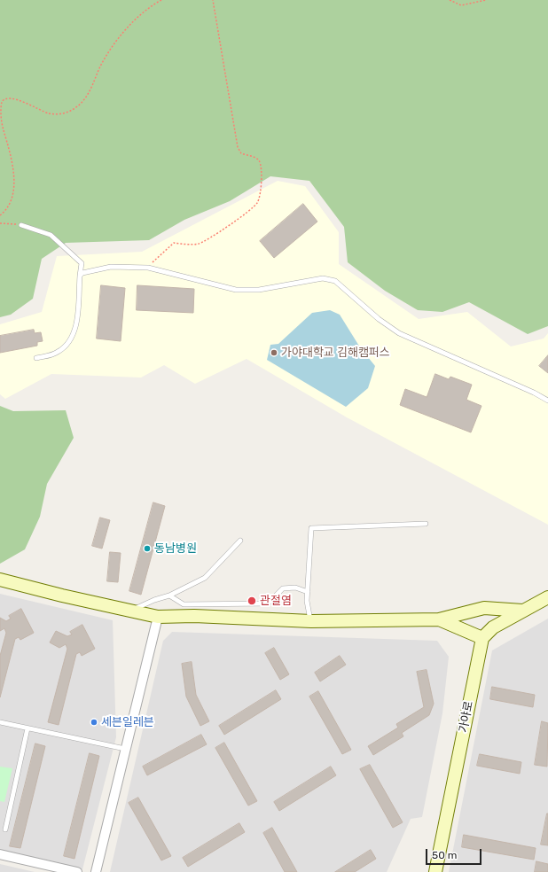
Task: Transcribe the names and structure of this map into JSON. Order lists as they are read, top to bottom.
{
  "streets": {
    "street": ["가야로"]
  },
  "places": [
    "가야대학교 김해캠퍼스",
    "동남병원",
    "관절염",
    "세븐일레븐"
  ],
  "scale_bar": "50 m"
}
